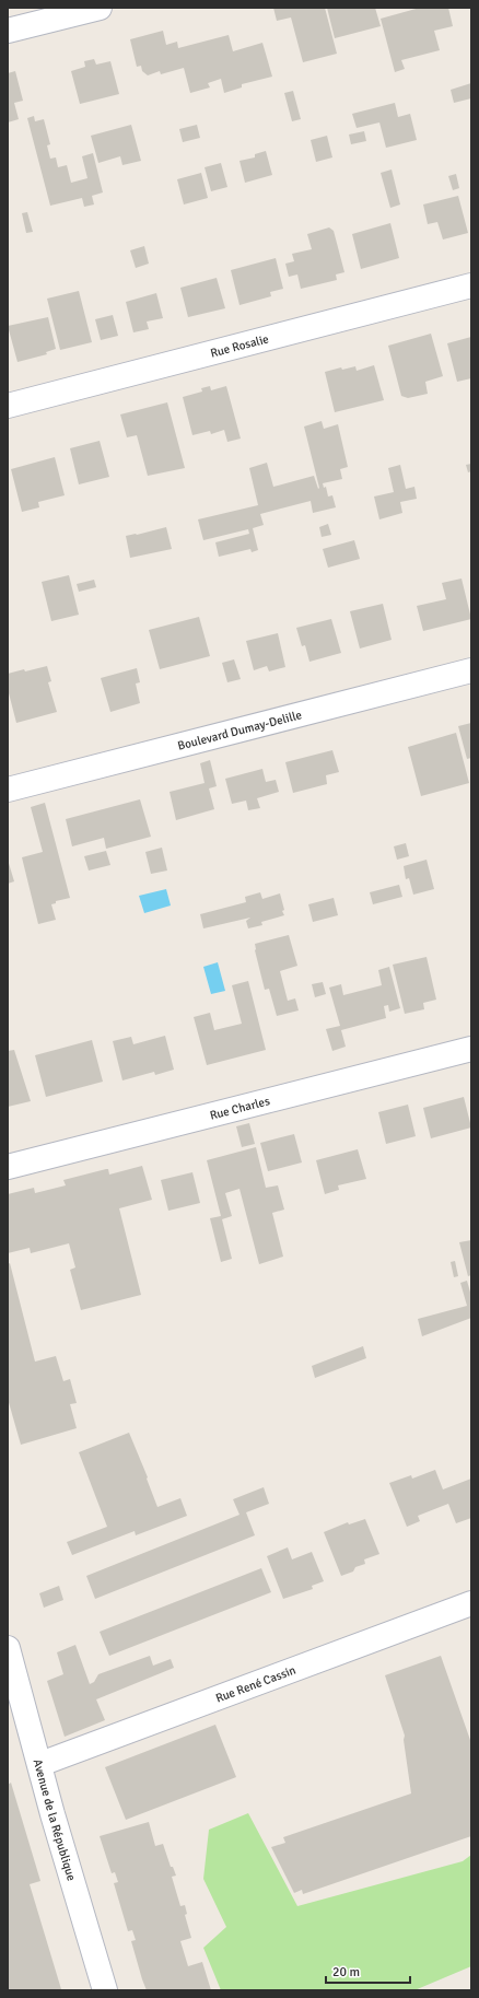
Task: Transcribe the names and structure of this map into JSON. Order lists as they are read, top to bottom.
{
  "streets": {
    "street": [
      "Rue Rosalie",
      "Boulevard Dumay-Delille",
      "Rue Charles",
      "Rue René Cassin",
      "Avenue de la République"
    ]
  },
  "crossings": [
    ["Rue René Cassin", "Avenue de la République"]
  ],
  "scale_bar": "20 m"
}
